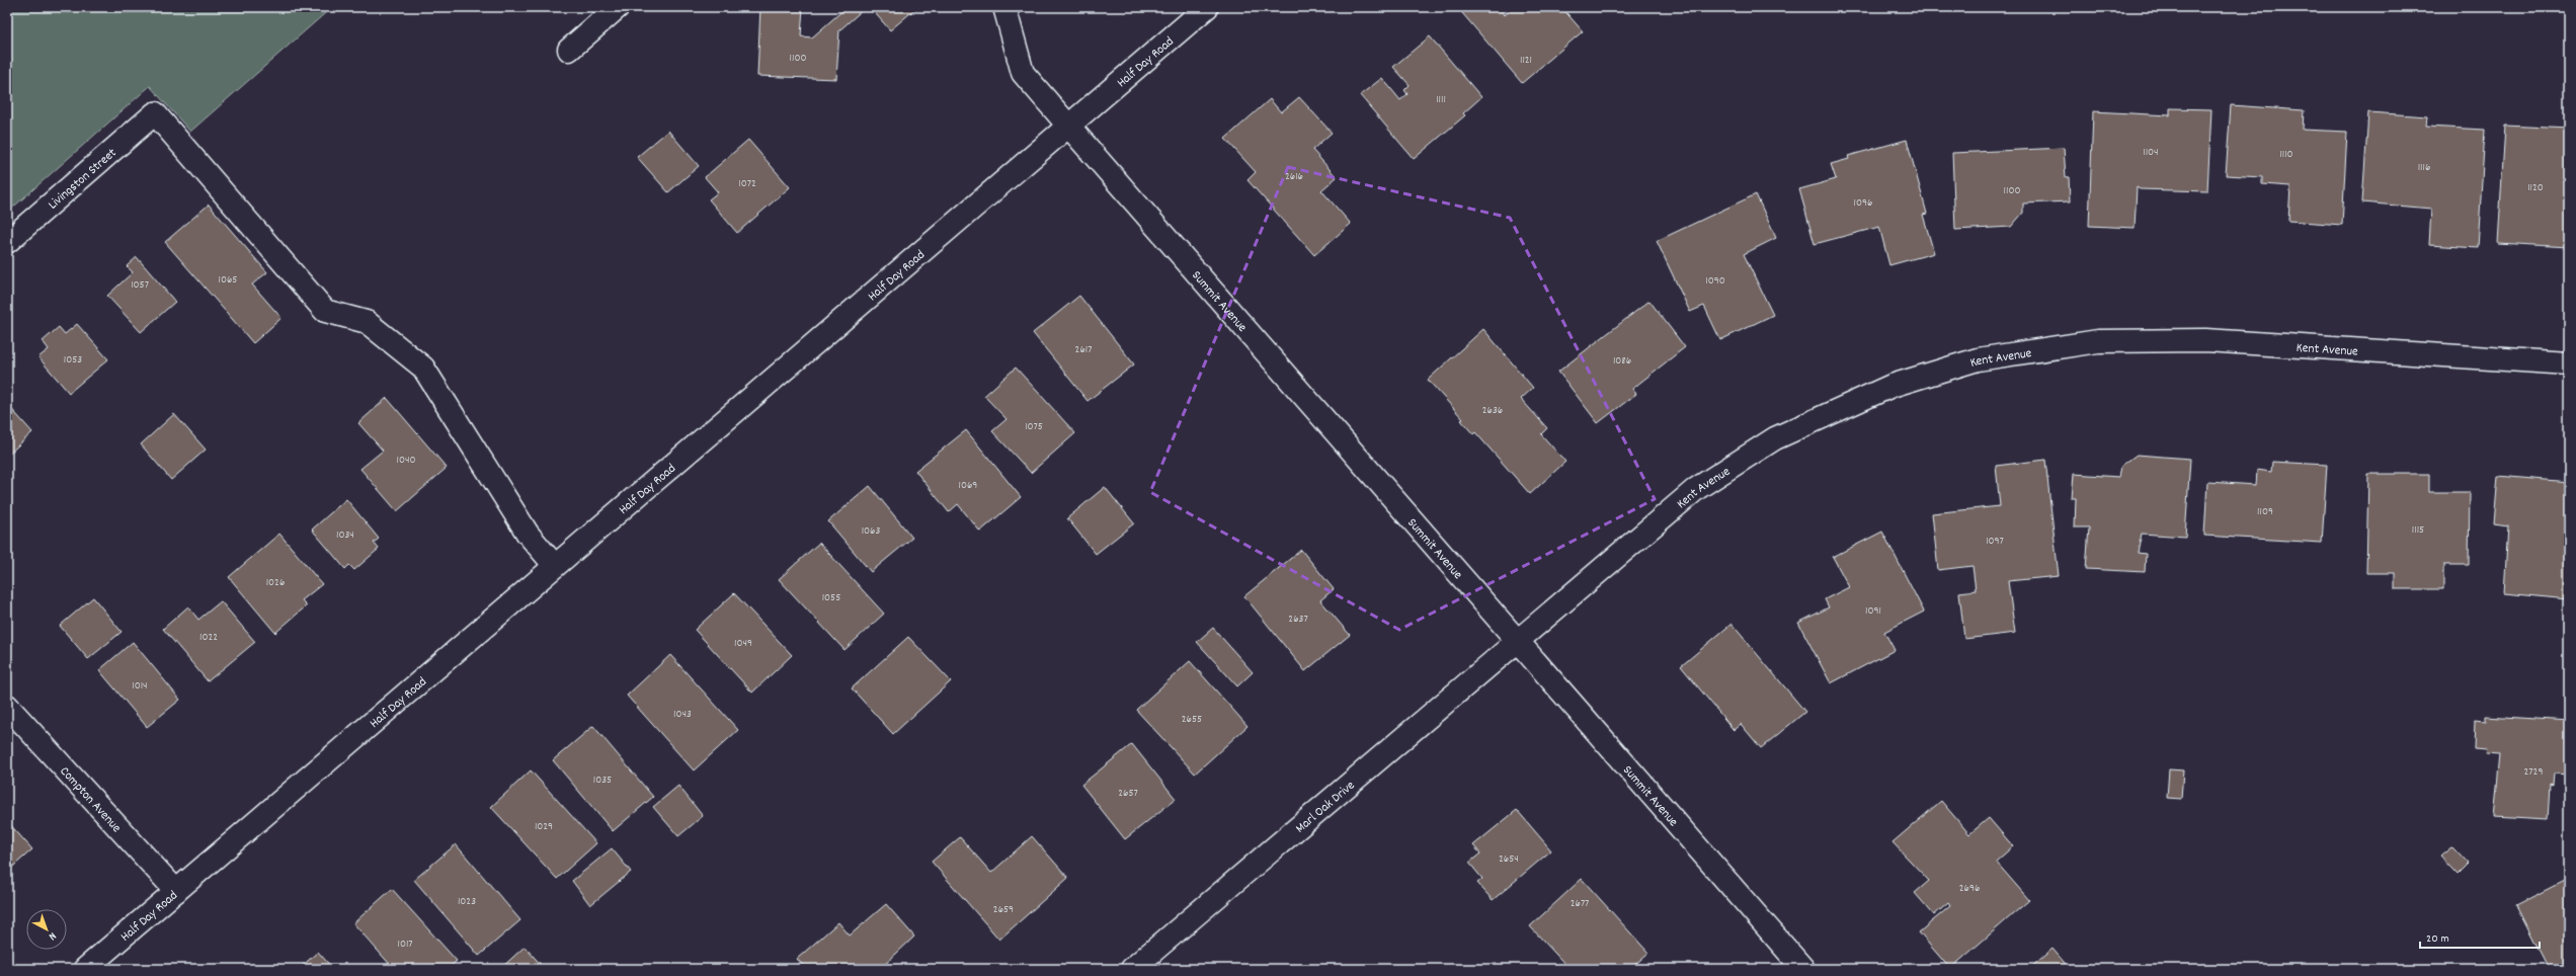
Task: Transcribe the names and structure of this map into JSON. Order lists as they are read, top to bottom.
{
  "streets": {
    "street": [
      "Half Day Road",
      "Livingston Street",
      "Summit Avenue",
      "Kent Avenue",
      "Compton Avenue",
      "Marl Oak Drive"
    ]
  },
  "crossings": [
    ["Half Day Road", "Livingston Street"],
    ["Half Day Road", "Summit Avenue"],
    ["Half Day Road", "Compton Avenue"],
    ["Summit Avenue", "Kent Avenue"],
    ["Summit Avenue", "Marl Oak Drive"],
    ["Kent Avenue", "Marl Oak Drive"]
  ],
  "house_numbers": [
    "1100",
    "1121",
    "1111",
    "1104",
    "1110",
    "1116",
    "2616",
    "1072",
    "1120",
    "1100",
    "1096",
    "1065",
    "1090",
    "1057",
    "2617",
    "1053",
    "1086",
    "2636",
    "1075",
    "1040",
    "1069",
    "1109",
    "1115",
    "1063",
    "1034",
    "1097",
    "1026",
    "1055",
    "1091",
    "2637",
    "1022",
    "1049",
    "1014",
    "1043",
    "2655",
    "2729",
    "1035",
    "2657",
    "1029",
    "2654",
    "2696",
    "1023",
    "2677",
    "2659",
    "1017"
  ],
  "scale_bar": "20 m",
  "north": "bottom right"
}
